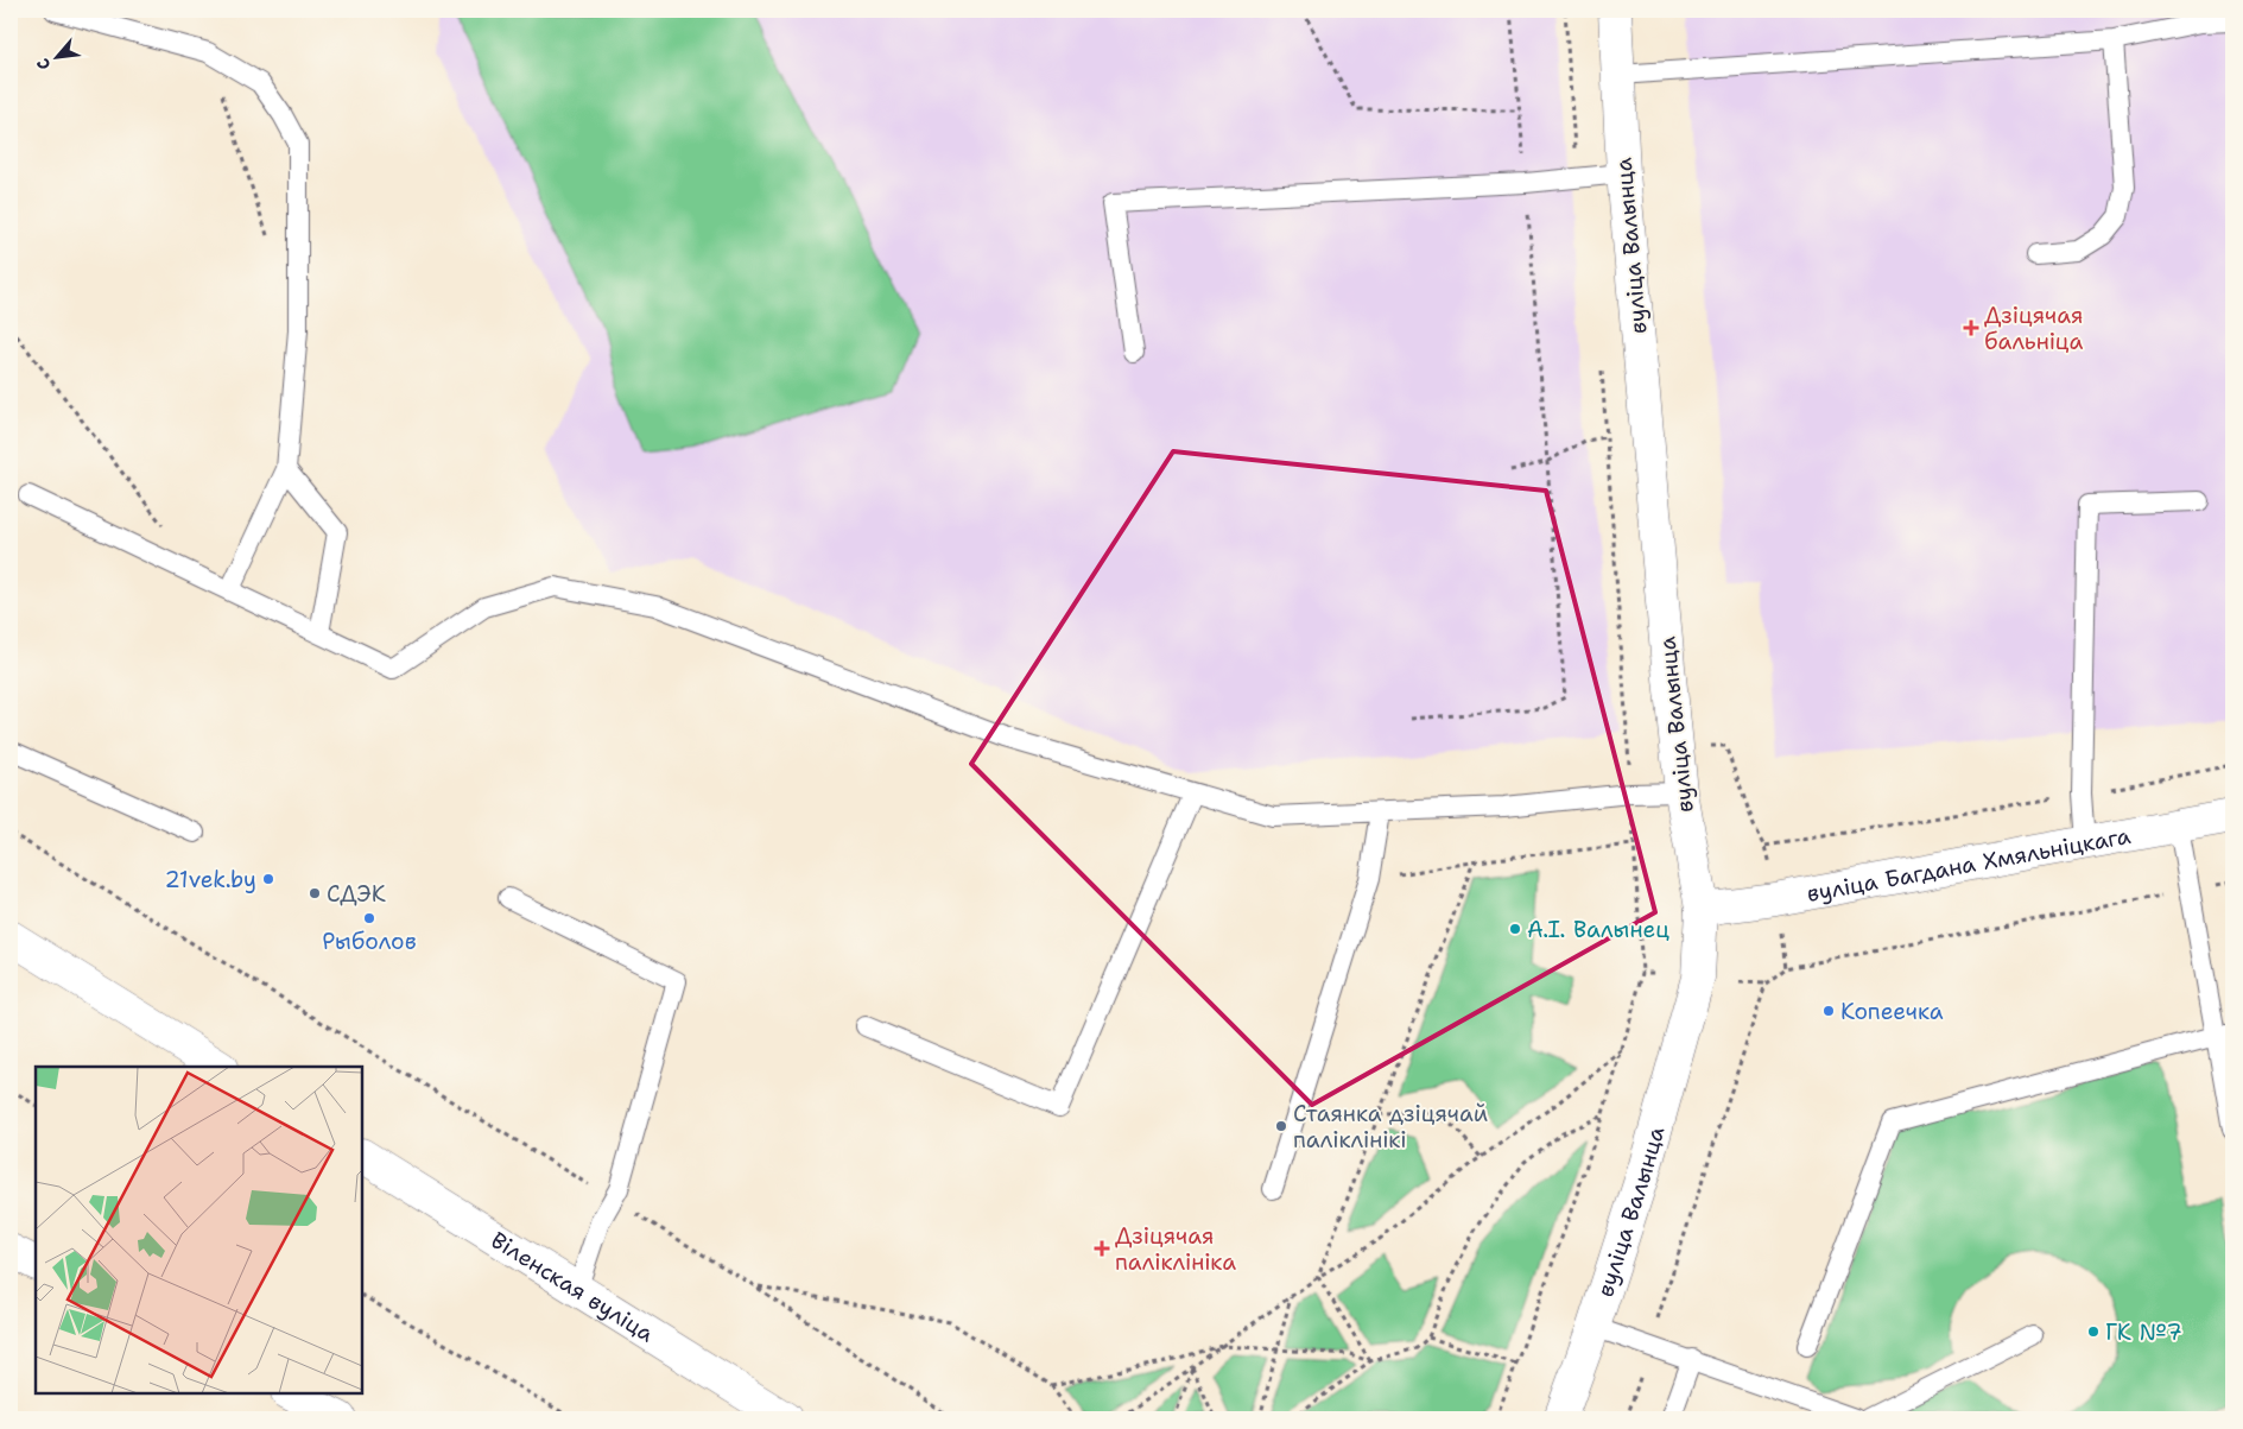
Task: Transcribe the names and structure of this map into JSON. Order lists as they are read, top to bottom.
{
  "streets": {
    "street": ["вуліца Валынца", "вуліца Багдана Хмяльніцкага", "Віленская вуліца"]
  },
  "crossings": [
    ["вуліца Валынца", "вуліца Багдана Хмяльніцкага"]
  ],
  "places": {
    "health": ["Дзіцячая бальніца", "Дзіцячая паліклініка"],
    "other": [
      "21vek.by",
      "СДЭК",
      "Рыболов",
      "А.І. Валынец",
      "Копеечка",
      "Стаянка дзіцячай паліклінікі",
      "ГК №7"
    ]
  },
  "north": "bottom left"
}
